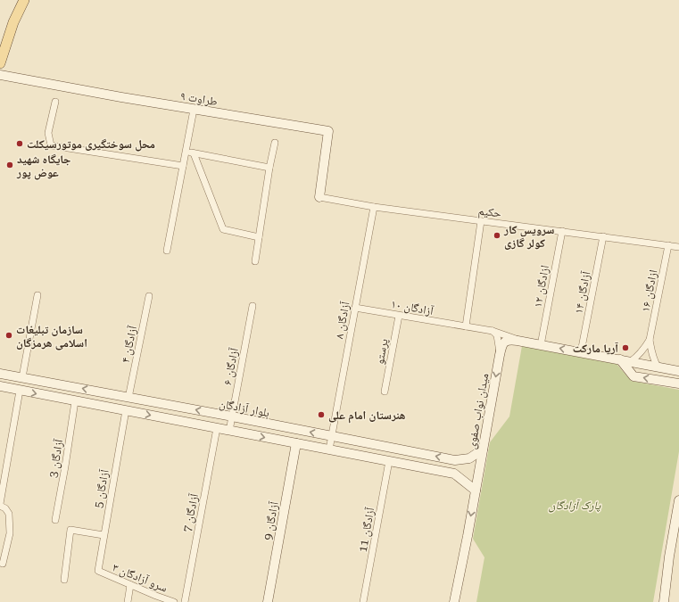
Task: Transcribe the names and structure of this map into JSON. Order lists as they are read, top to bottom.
{
  "streets": {
    "main road": [
      "طراوت ۹",
      "بلوار آزادگان",
      "میدان نواب صفوی",
      "آزادگان 9"
    ],
    "street": [
      "حکیم",
      "ازادگان ۱۲",
      "ازادگان ۱۶",
      "آزادگان ۱۴",
      "آزادگان ۱۰",
      "آزادگان ۸",
      "آزادگان ۴",
      "پرستو",
      "آزادگان ۶",
      "آزادگان 3",
      "آزادگان 5",
      "آزادگان 7",
      "آزادگان 11",
      "سرو آزادگان ۳"
    ]
  },
  "crossings": [
    ["طراوت ۹", "حکیم"],
    ["حکیم", "ازادگان ۱۲"],
    ["حکیم", "ازادگان ۱۶"],
    ["حکیم", "آزادگان ۱۴"],
    ["حکیم", "آزادگان ۸"],
    ["ازادگان ۱۲", "میدان نواب صفوی"],
    ["ازادگان ۱۶", "میدان نواب صفوی"],
    ["آزادگان ۱۴", "میدان نواب صفوی"],
    ["آزادگان ۱۰", "آزادگان ۸"],
    ["آزادگان ۱۰", "پرستو"],
    ["آزادگان ۱۰", "میدان نواب صفوی"],
    ["آزادگان ۸", "بلوار آزادگان"],
    ["آزادگان ۴", "بلوار آزادگان"],
    ["آزادگان ۶", "بلوار آزادگان"],
    ["بلوار آزادگان", "میدان نواب صفوی"],
    ["آزادگان 5", "سرو آزادگان ۳"]
  ],
  "one_way": ["میدان نواب صفوی"],
  "parks": ["پارک آزادگان"],
  "places": [
    "محل سوختگیری موتورسیکلت",
    "جایگاه شهید عوض پور",
    "سرویس کار کولر گازی",
    "سازمان تبلیغات اسلامی هرمزگان",
    "آریا مارکت",
    "هنرستان امام علی"
  ]
}
